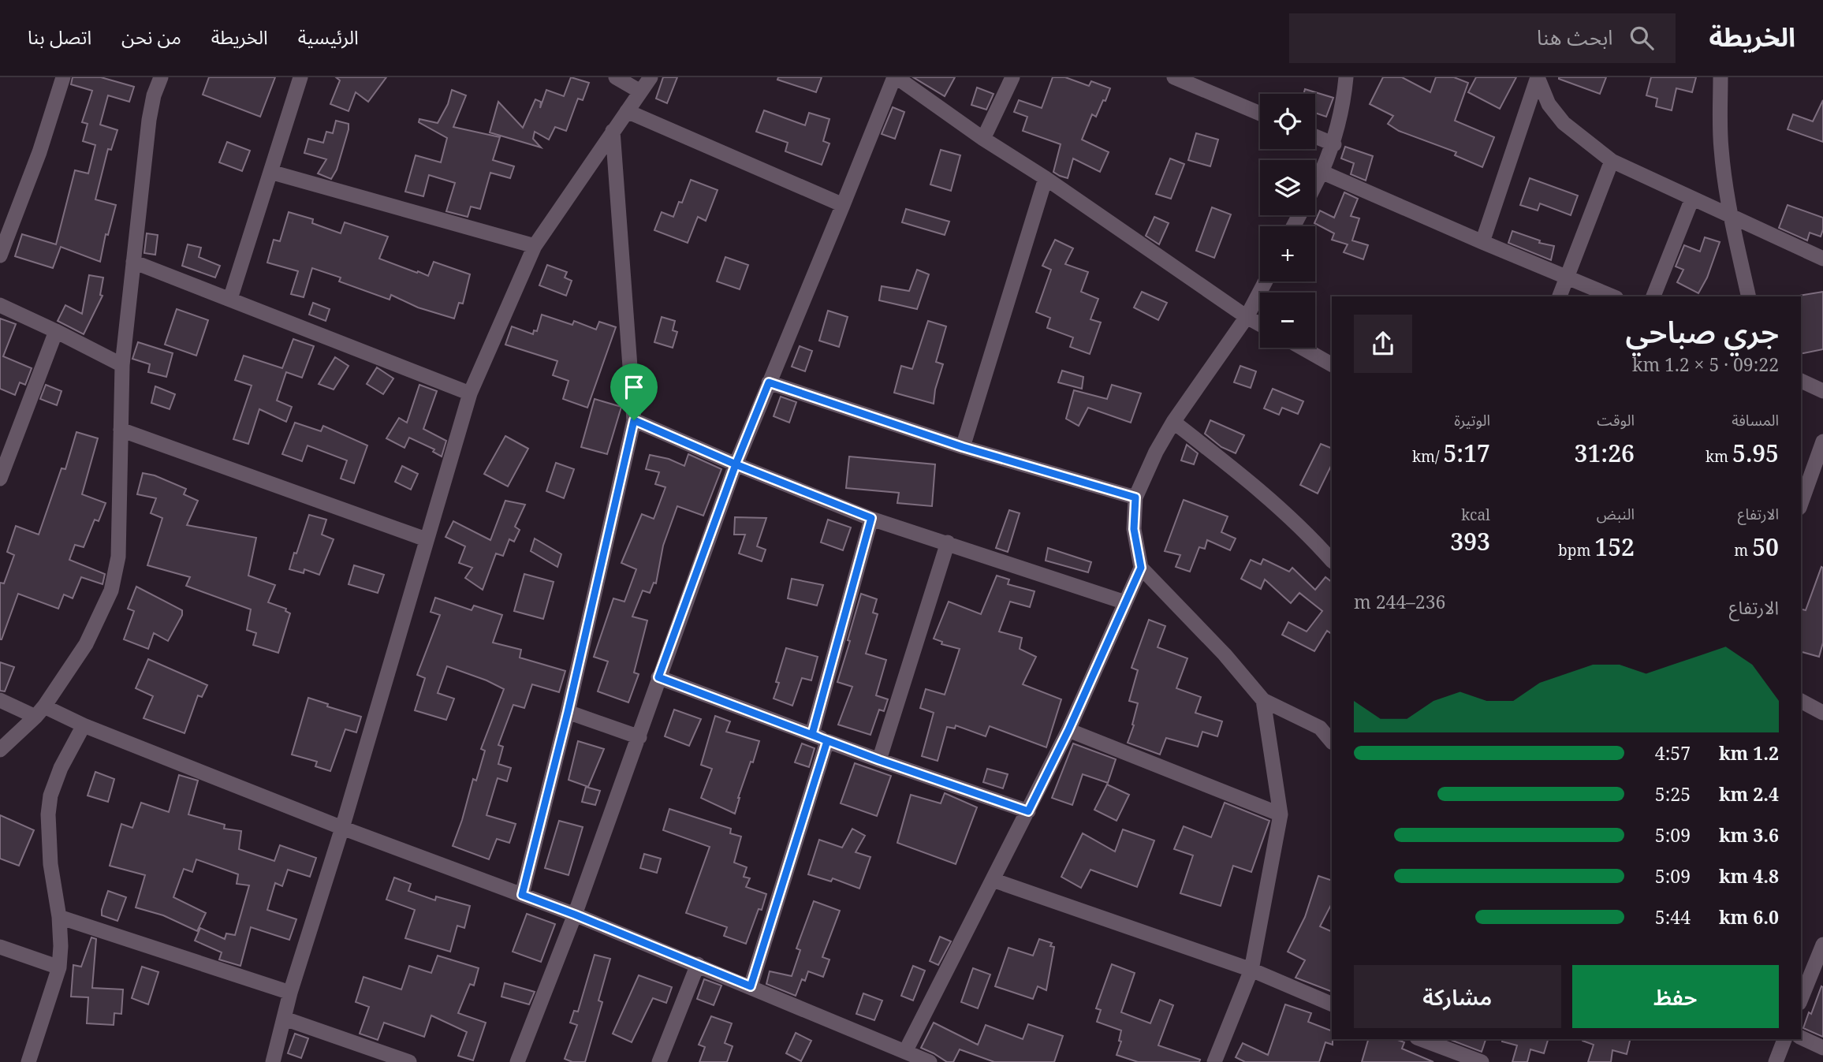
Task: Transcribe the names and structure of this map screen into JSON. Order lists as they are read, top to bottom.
{
  "page": {
    "header": "الخريطة",
    "search": "ابحث هنا",
    "nav": [
      "الرئيسية",
      "الخريطة",
      "من نحن",
      "اتصل بنا"
    ],
    "map_buttons": ["+", "−"],
    "heading": ["جري صباحي", "09:22 · 5 × 1.2 km"],
    "stats": [
      ["المسافة", "5.95 km"],
      ["الوقت", "31:26"],
      ["الوتيرة", "5:17 /km"],
      ["الارتفاع", "50 m"],
      ["النبض", "152 bpm"],
      ["kcal", "393"]
    ],
    "chart": ["الارتفاع", "236–244 m"],
    "list": [
      {
        "name": "1.2 km",
        "note": "4:57"
      },
      {
        "name": "2.4 km",
        "note": "5:25"
      },
      {
        "name": "3.6 km",
        "note": "5:09"
      },
      {
        "name": "4.8 km",
        "note": "5:09"
      },
      {
        "name": "6.0 km",
        "note": "5:44"
      }
    ],
    "buttons": ["حفظ", "مشاركة"]
  }
}
